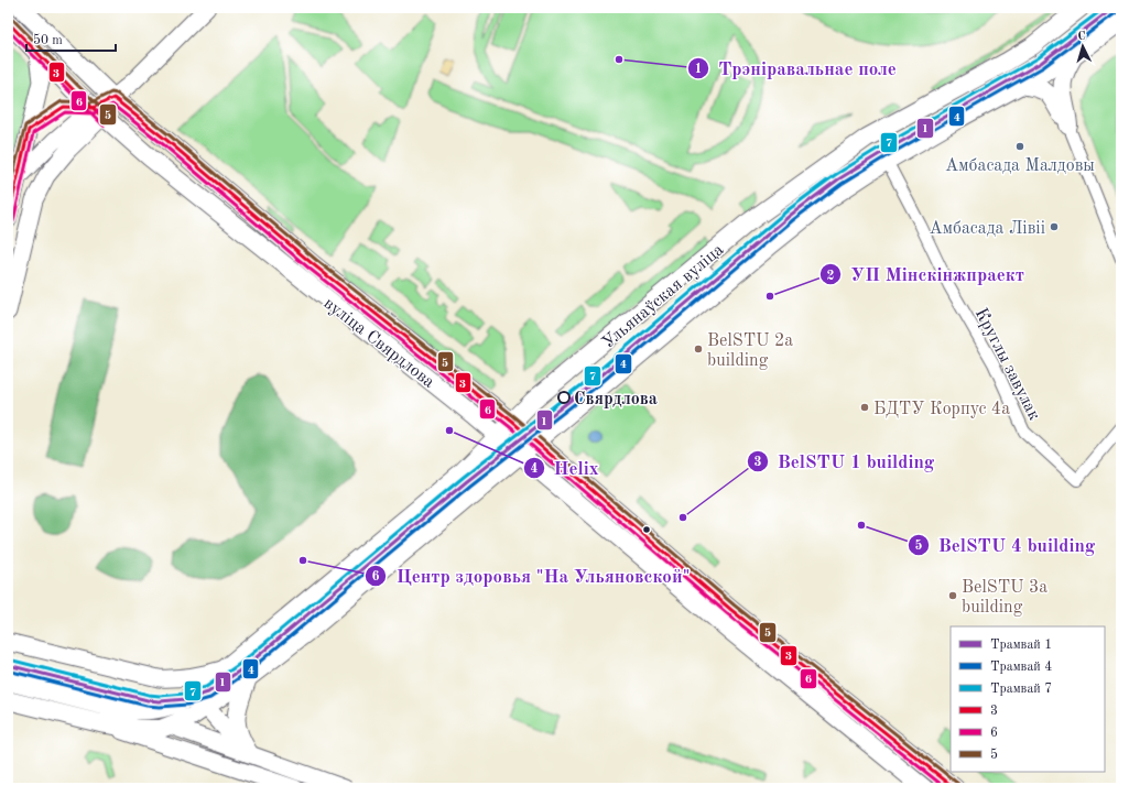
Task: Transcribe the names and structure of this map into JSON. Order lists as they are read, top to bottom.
{
  "streets": {
    "main road": ["Ульянаўская вуліца", "вуліца Свярдлова"],
    "street": ["Круглы завулак"]
  },
  "crossings": [
    ["Ульянаўская вуліца", "вуліца Свярдлова"],
    ["Ульянаўская вуліца", "Круглы завулак"]
  ],
  "places": [
    "Трэніравальнае поле",
    "Амбасада Малдовы",
    "Амбасада Лівіі",
    "УП Мінскінжпраект",
    "BelSTU 2a building",
    "Свярдлова",
    "БДТУ Корпус 4а",
    "Helix",
    "BelSTU 1 building",
    "BelSTU 4 building",
    "Центр здоровья \"На Ульяновской\"",
    "BelSTU 3a building"
  ],
  "lines": [
    "tram line 1",
    "tram line 7",
    "tram line 4",
    "transit line 5",
    "transit line 3",
    "transit line 6"
  ],
  "legend": [
    "Трамвай 1",
    "Трамвай 4",
    "Трамвай 7",
    "3",
    "6",
    "5"
  ],
  "scale_bar": "50 m",
  "north": "top"
}
